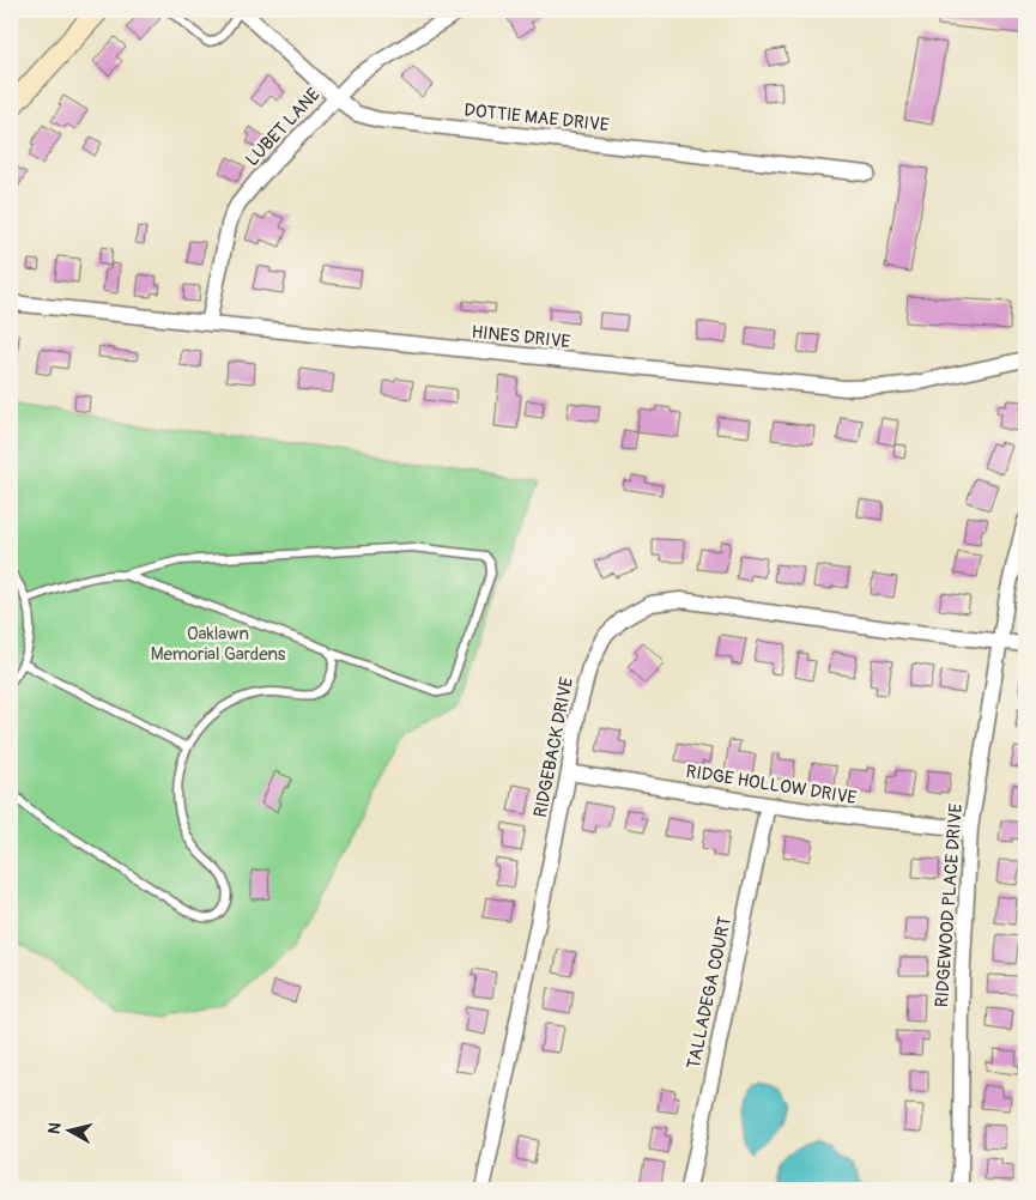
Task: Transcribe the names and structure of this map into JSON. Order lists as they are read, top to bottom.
{
  "streets": {
    "street": [
      "DOTTIE MAE DRIVE",
      "LUBET LANE",
      "HINES DRIVE",
      "RIDGEBACK DRIVE",
      "RIDGE HOLLOW DRIVE",
      "RIDGEWOOD PLACE DRIVE",
      "TALLADEGA COURT"
    ]
  },
  "crossings": [
    ["DOTTIE MAE DRIVE", "LUBET LANE"],
    ["LUBET LANE", "HINES DRIVE"],
    ["RIDGEBACK DRIVE", "RIDGE HOLLOW DRIVE"],
    ["RIDGEBACK DRIVE", "RIDGEWOOD PLACE DRIVE"],
    ["RIDGE HOLLOW DRIVE", "RIDGEWOOD PLACE DRIVE"],
    ["RIDGE HOLLOW DRIVE", "TALLADEGA COURT"]
  ],
  "parks": ["Oaklawn Memorial Gardens"],
  "north": "left"
}
